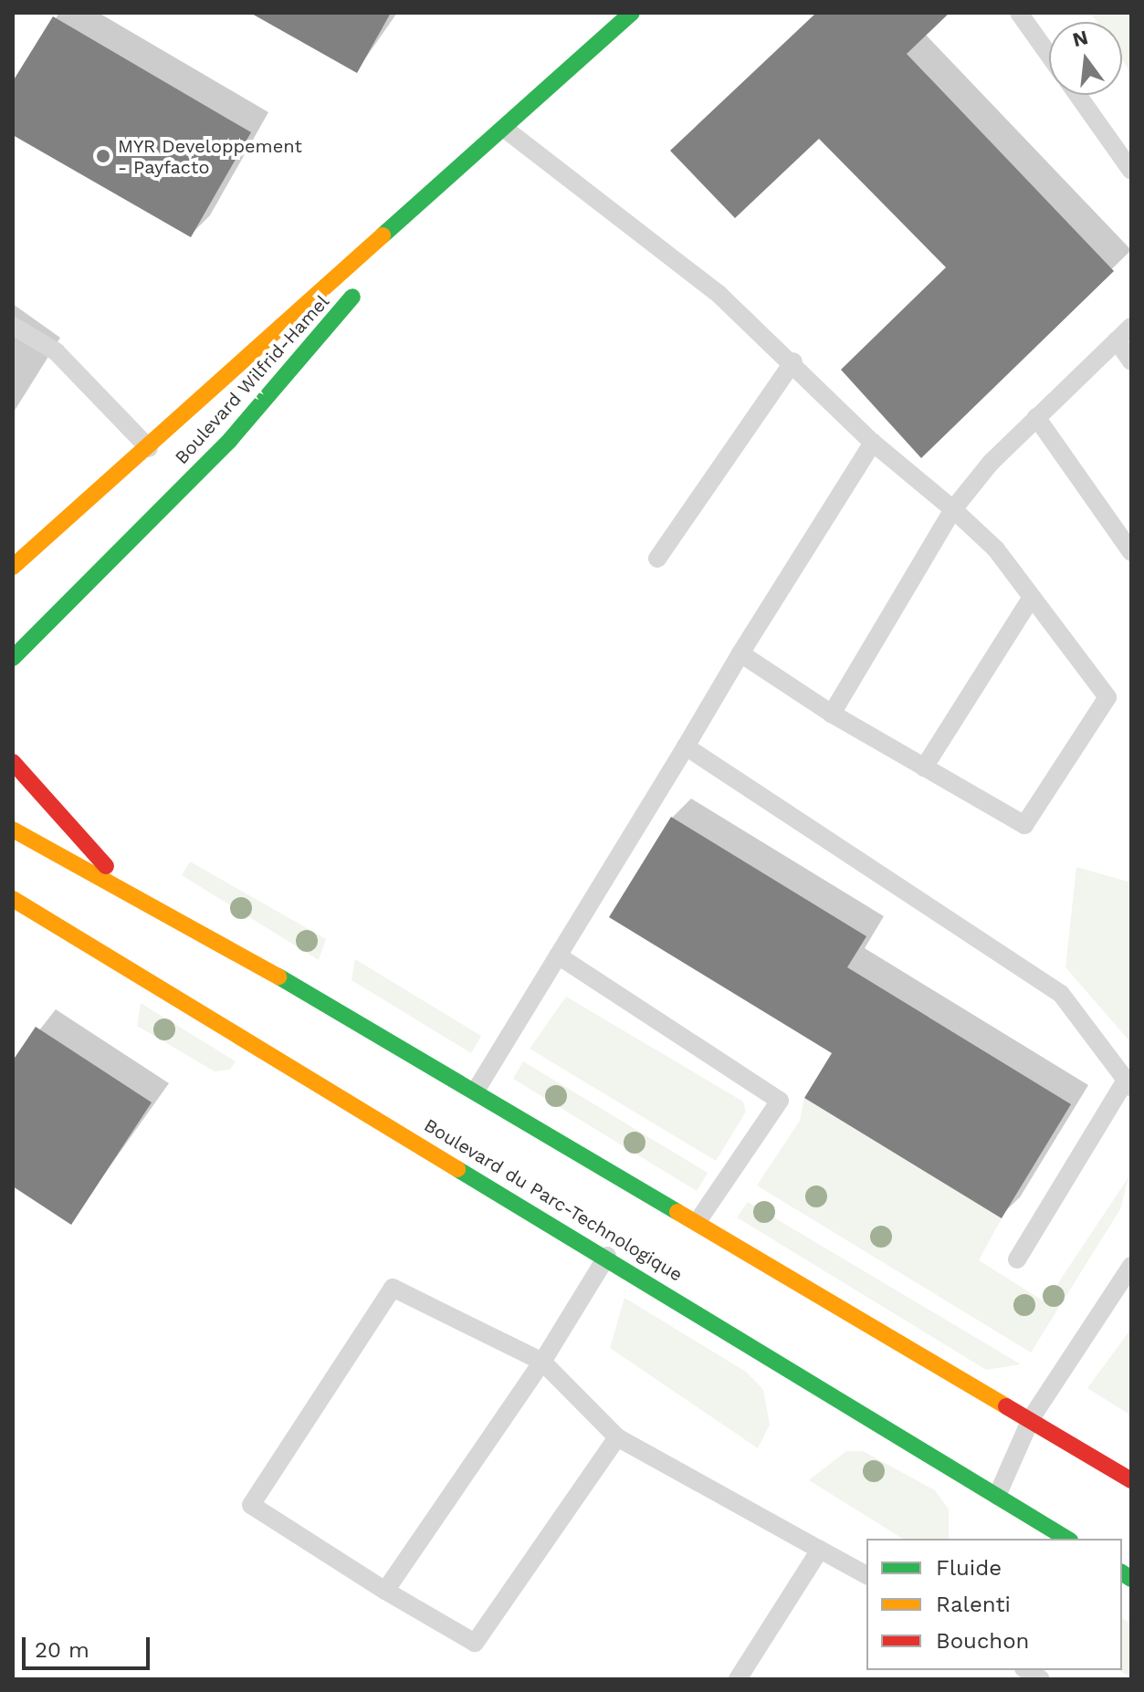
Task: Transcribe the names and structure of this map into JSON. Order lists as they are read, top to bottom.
{
  "streets": {
    "main road": ["Boulevard Wilfrid-Hamel", "Boulevard du Parc-Technologique"]
  },
  "places": ["MYR Developpement - Payfacto"],
  "legend": ["Fluide", "Ralenti", "Bouchon"],
  "scale_bar": "20 m",
  "north": "top"
}
